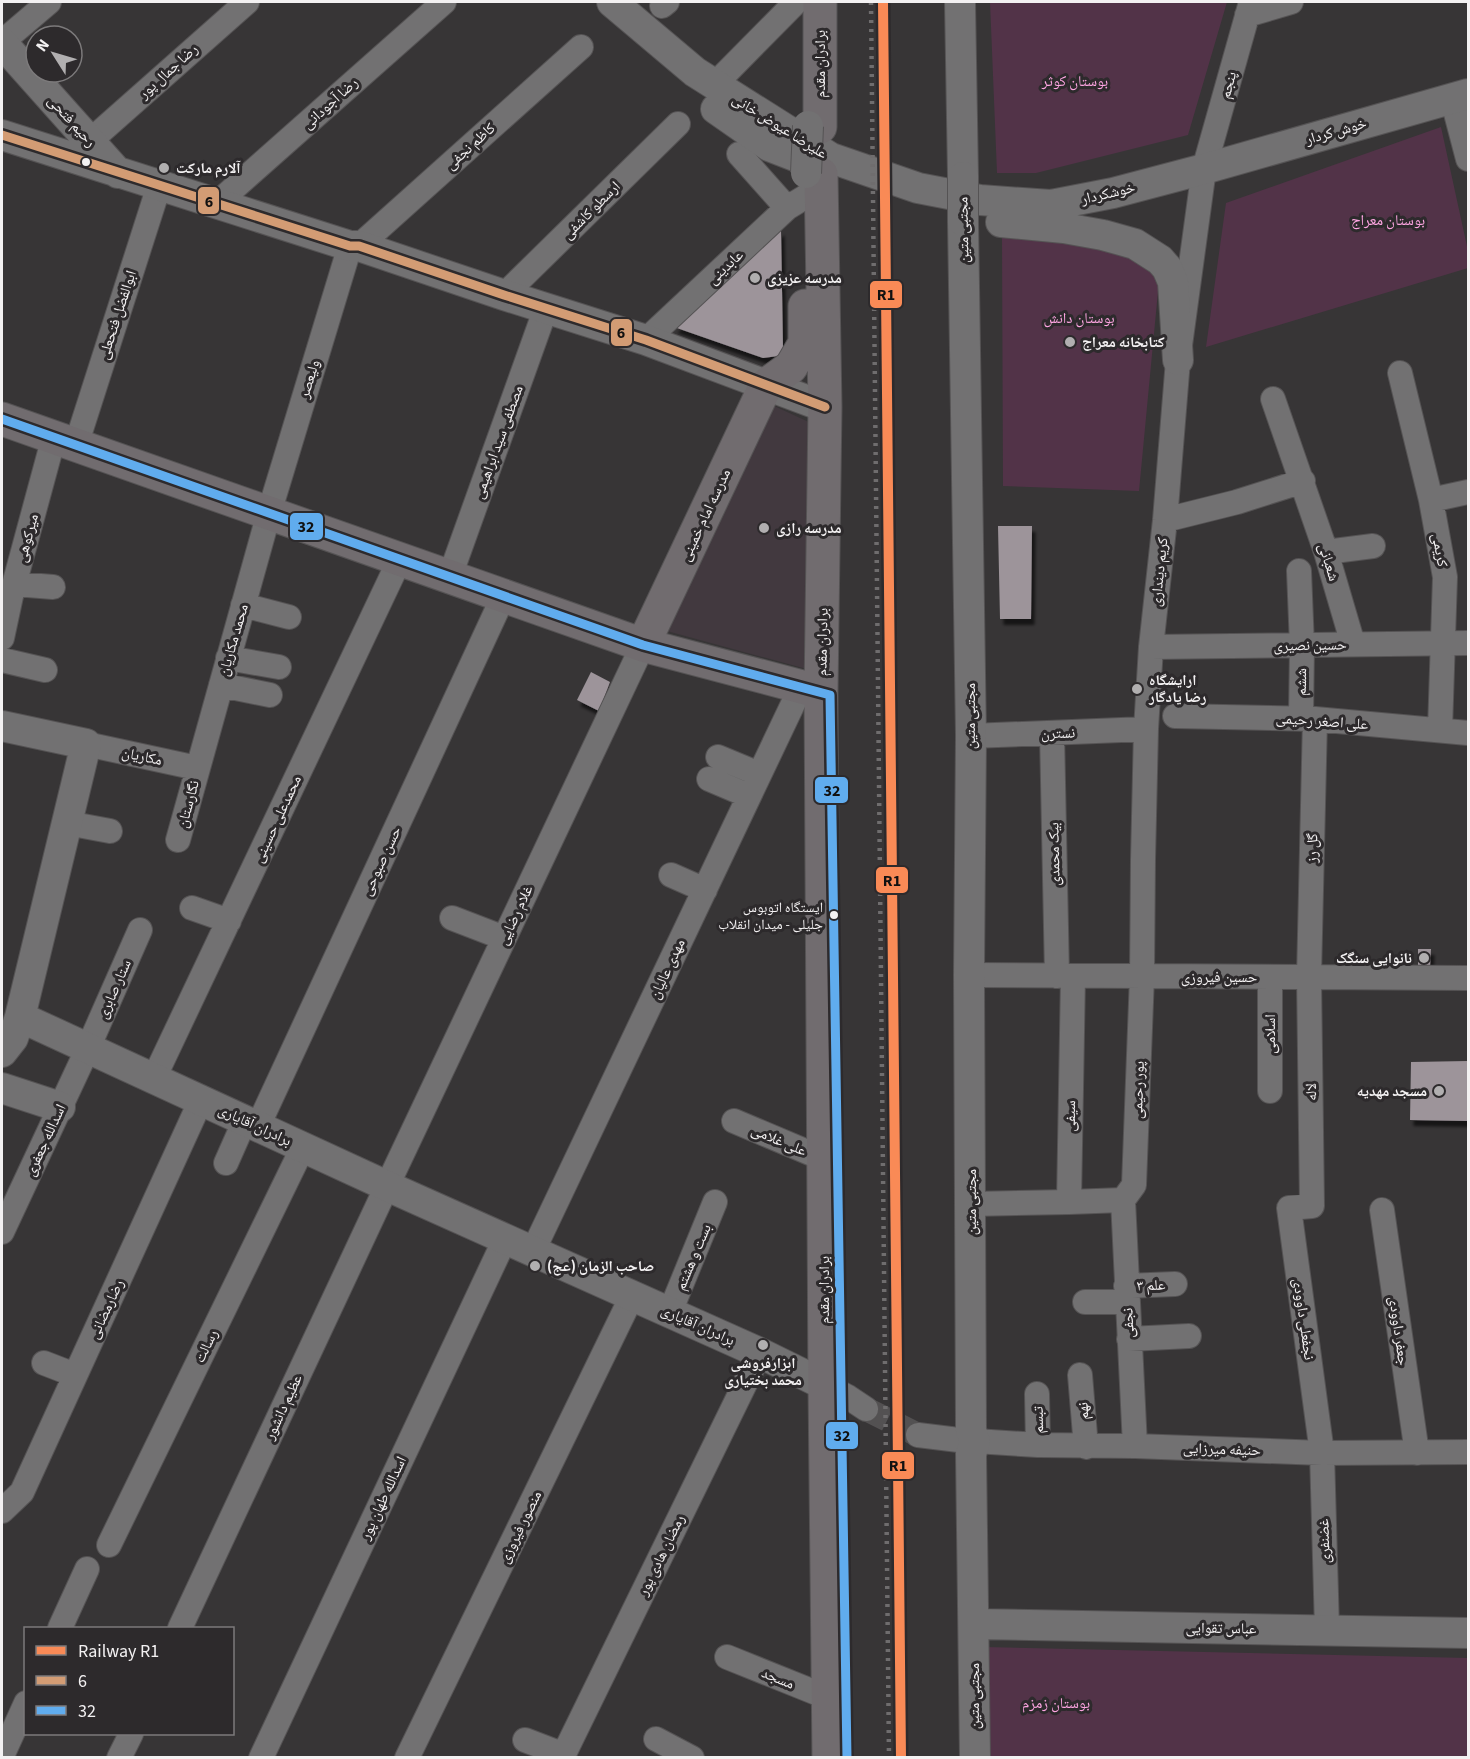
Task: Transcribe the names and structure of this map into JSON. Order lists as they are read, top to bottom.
{
  "streets": {
    "main road": ["برادران مقدم", "مدرسه امام خمینی"],
    "street": [
      "رضا جمال پور",
      "پنجم",
      "رضا آجودانی",
      "رحیم فتحی",
      "علیرضا عیوض خانی",
      "خوش کردار",
      "کاظم نجفی",
      "خوشکردار",
      "ارسطو کاشفی",
      "مجتبی متین",
      "عابدینی",
      "ابوالفضل فتحعلی",
      "ولیعصر",
      "مصطفی سید ابراهیمی",
      "میرکوهی",
      "کریمی",
      "شعبانی",
      "کریم دینداری",
      "محمد مکاریان",
      "حسین نصیری",
      "ششم",
      "علی اصغر رحیمی",
      "نسترن",
      "مکاریان",
      "نگارستان",
      "محمدعلی حسینی",
      "گل رز",
      "بیک محمدی",
      "حسن صبوحی",
      "غلام رضایی",
      "مهدی عالیان",
      "حسین فیروزی",
      "ستار صابری",
      "اسلامی",
      "پور رحیمی",
      "لاله",
      "سیفی",
      "برادران آقایاری",
      "اسدالله جعفری",
      "علی غلامی",
      "بست و هشتم",
      "علم ۳",
      "رضارمضانی",
      "نجفعلی داوودی",
      "نجفی",
      "جعفر داوودی",
      "رسالت",
      "عظیم دانشور",
      "نهم",
      "تبسم",
      "حنیفه میرزایی",
      "اسدالله طهان پور",
      "منصور فیروزی",
      "غضنفری",
      "رمضان هادی پور",
      "عباس تقوایی",
      "مسجد"
    ]
  },
  "crossings": [
    ["برادران مقدم", "عابدینی"],
    ["برادران مقدم", "مهدی عالیان"],
    ["برادران مقدم", "برادران آقایاری"],
    ["برادران مقدم", "علی غلامی"],
    ["برادران مقدم", "مسجد"],
    ["رضا جمال پور", "رحیم فتحی"],
    ["پنجم", "خوش کردار"],
    ["پنجم", "خوشکردار"],
    ["پنجم", "کریم دینداری"],
    ["علیرضا عیوض خانی", "خوشکردار"],
    ["خوش کردار", "خوشکردار"],
    ["خوش کردار", "کریم دینداری"],
    ["کاظم نجفی", "ولیعصر"],
    ["خوشکردار", "کریم دینداری"],
    ["مجتبی متین", "نسترن"],
    ["مجتبی متین", "حسین فیروزی"],
    ["مجتبی متین", "حنیفه میرزایی"],
    ["مجتبی متین", "عباس تقوایی"],
    ["ابوالفضل فتحعلی", "میرکوهی"],
    ["ولیعصر", "محمد مکاریان"],
    ["مدرسه امام خمینی", "غلام رضایی"],
    ["کریمی", "حسین نصیری"],
    ["کریمی", "علی اصغر رحیمی"],
    ["شعبانی", "حسین نصیری"],
    ["کریم دینداری", "حسین نصیری"],
    ["کریم دینداری", "نسترن"],
    ["کریم دینداری", "حسین فیروزی"],
    ["کریم دینداری", "پور رحیمی"],
    ["محمد مکاریان", "مکاریان"],
    ["محمد مکاریان", "نگارستان"],
    ["حسین نصیری", "ششم"],
    ["ششم", "علی اصغر رحیمی"],
    ["ششم", "گل رز"],
    ["علی اصغر رحیمی", "گل رز"],
    ["نسترن", "بیک محمدی"],
    ["مکاریان", "نگارستان"],
    ["محمدعلی حسینی", "برادران آقایاری"],
    ["گل رز", "حسین فیروزی"],
    ["گل رز", "لاله"],
    ["بیک محمدی", "حسین فیروزی"],
    ["بیک محمدی", "سیفی"],
    ["حسن صبوحی", "برادران آقایاری"],
    ["غلام رضایی", "برادران آقایاری"],
    ["غلام رضایی", "عظیم دانشور"],
    ["مهدی عالیان", "برادران آقایاری"],
    ["حسین فیروزی", "اسلامی"],
    ["حسین فیروزی", "پور رحیمی"],
    ["حسین فیروزی", "لاله"],
    ["حسین فیروزی", "سیفی"],
    ["ستار صابری", "برادران آقایاری"],
    ["ستار صابری", "اسدالله جعفری"],
    ["پور رحیمی", "نجفی"],
    ["لاله", "نجفعلی داوودی"],
    ["برادران آقایاری", "اسدالله جعفری"],
    ["برادران آقایاری", "بست و هشتم"],
    ["برادران آقایاری", "رضارمضانی"],
    ["برادران آقایاری", "رسالت"],
    ["برادران آقایاری", "عظیم دانشور"],
    ["برادران آقایاری", "اسدالله طهان پور"],
    ["برادران آقایاری", "منصور فیروزی"],
    ["برادران آقایاری", "رمضان هادی پور"],
    ["علم ۳", "نجفی"],
    ["نجفعلی داوودی", "حنیفه میرزایی"],
    ["نجفعلی داوودی", "غضنفری"],
    ["نجفی", "حنیفه میرزایی"],
    ["جعفر داوودی", "حنیفه میرزایی"],
    ["نهم", "حنیفه میرزایی"],
    ["تبسم", "حنیفه میرزایی"],
    ["حنیفه میرزایی", "غضنفری"],
    ["غضنفری", "عباس تقوایی"]
  ],
  "parks": [
    "بوستان کوثر",
    "بوستان معراج",
    "بوستان دانش",
    "بوستان زمزم"
  ],
  "places": [
    "آلارم مارکت",
    "مدرسه عزیزی",
    "کتابخانه معراج",
    "مدرسه رازی",
    "ارایشگاه رضا یادگار",
    "ایستگاه اتوبوس جلیلی - میدان انقلاب",
    "نانوایی سنگک",
    "مسجد مهدیه",
    "صاحب الزمان (عج)",
    "ابزارفروشی محمد بختیاری"
  ],
  "lines": ["rail line R1", "transit line 6", "transit line 32"],
  "legend": ["Railway R1", "6", "32"],
  "north": "top left"
}
